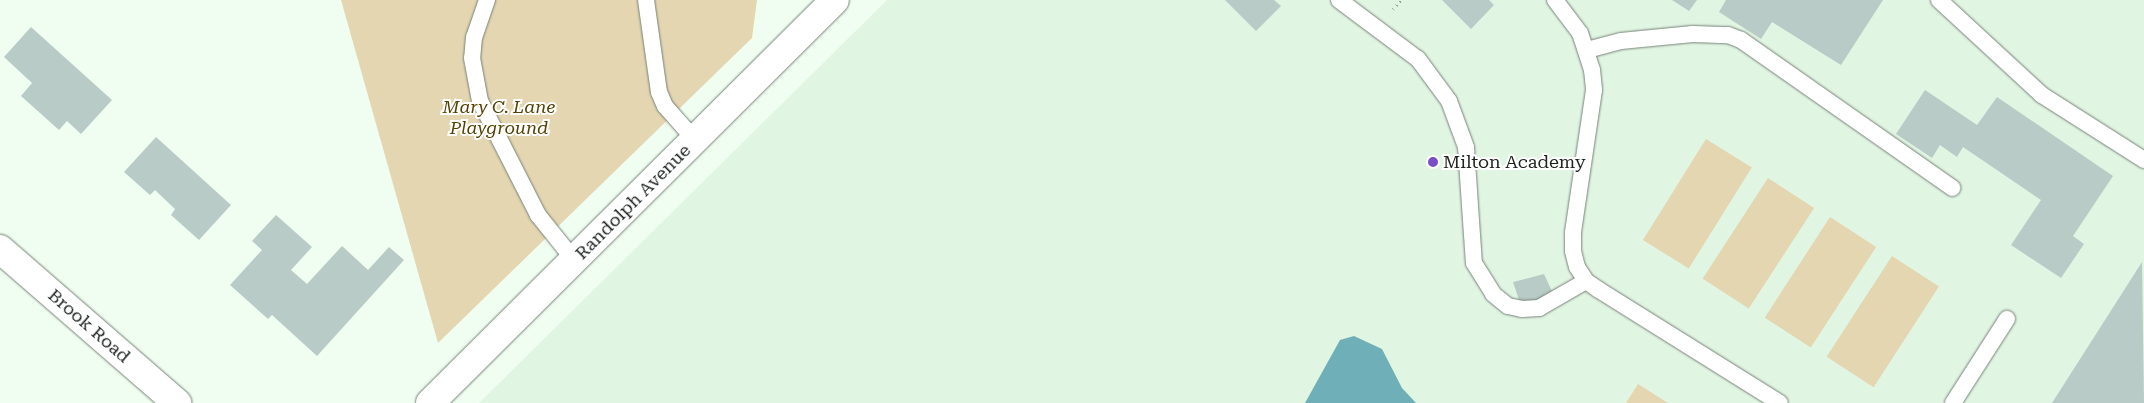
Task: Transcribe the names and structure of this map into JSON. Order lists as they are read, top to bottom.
{
  "streets": {
    "main road": ["Randolph Avenue", "Brook Road"]
  },
  "parks": ["Mary C. Lane Playground"],
  "places": ["Milton Academy"]
}
